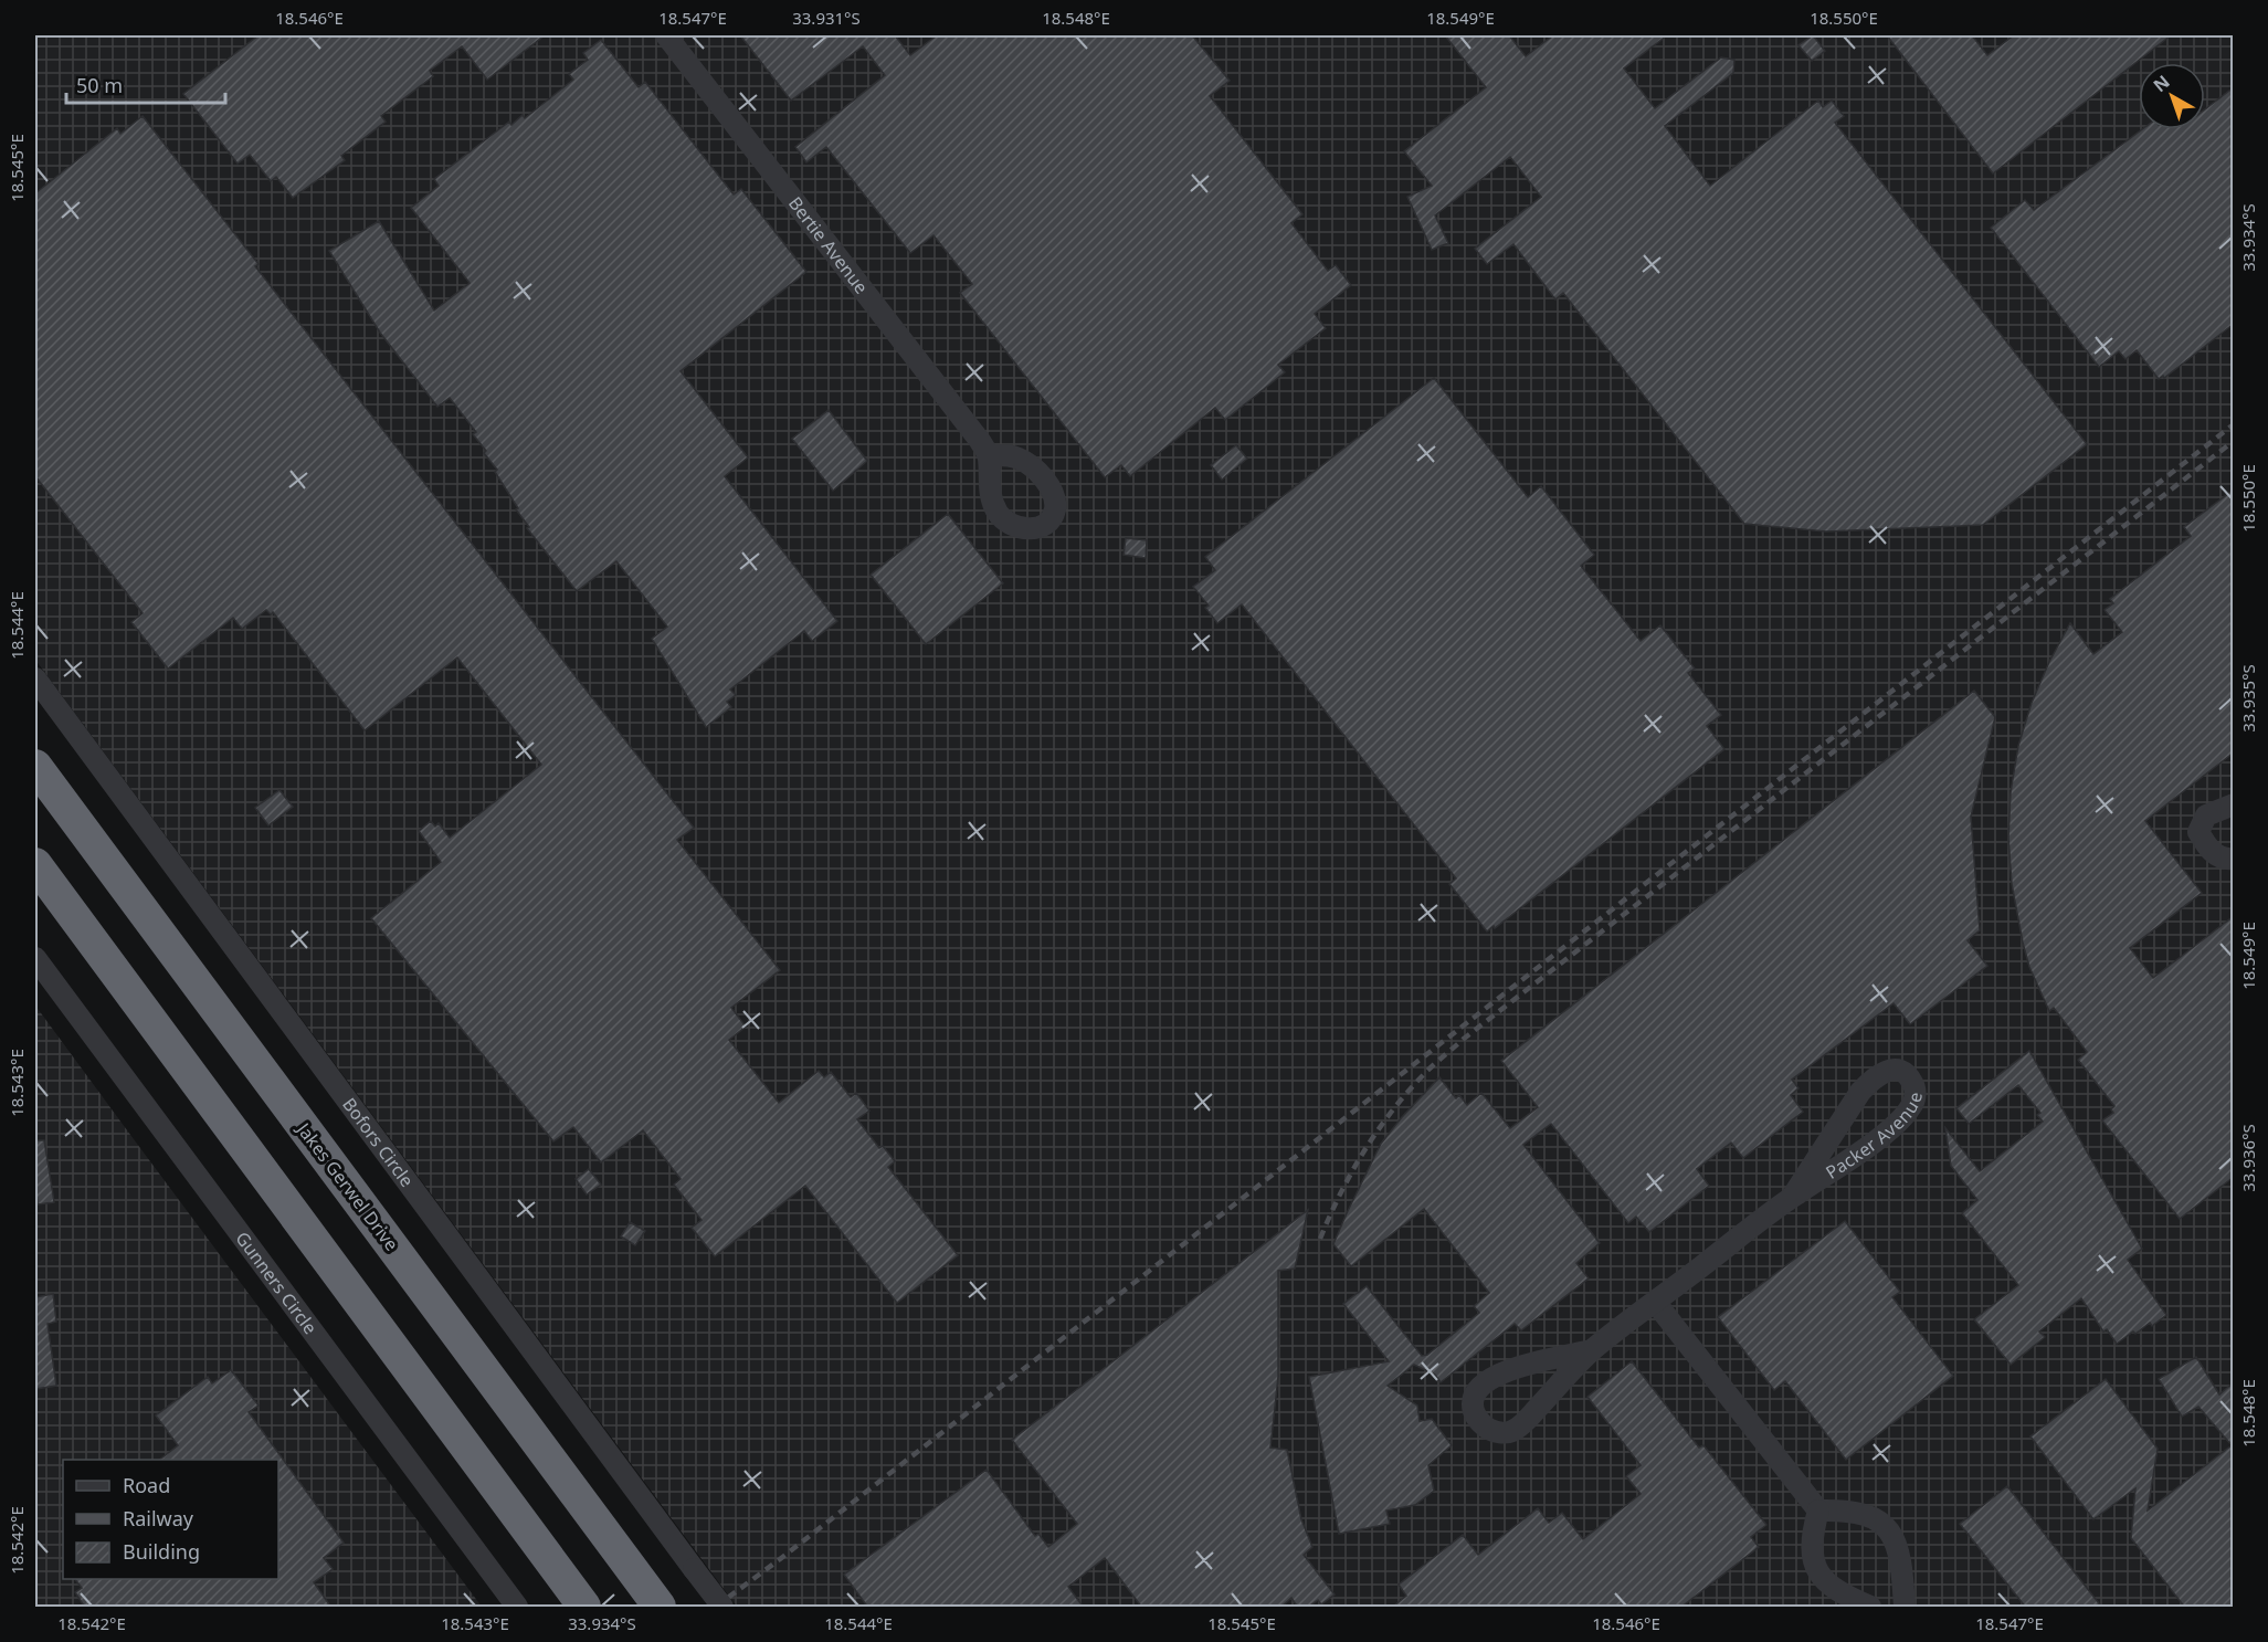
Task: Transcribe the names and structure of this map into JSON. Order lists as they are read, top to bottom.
{
  "streets": {
    "highway": ["Jakes Gerwel Drive"],
    "street": [
      "Bertie Avenue",
      "Packer Avenue",
      "Bofors Circle",
      "Gunners Circle"
    ]
  },
  "legend": ["Road", "Railway", "Building"],
  "scale_bar": "50 m",
  "north": "top left",
  "coordinates": [
    "18.546°E",
    "18.547°E",
    "33.931°S",
    "18.548°E",
    "18.549°E",
    "18.550°E",
    "18.545°E",
    "33.934°S",
    "18.544°E",
    "33.935°S",
    "18.543°E",
    "33.936°S",
    "18.542°E"
  ]
}
